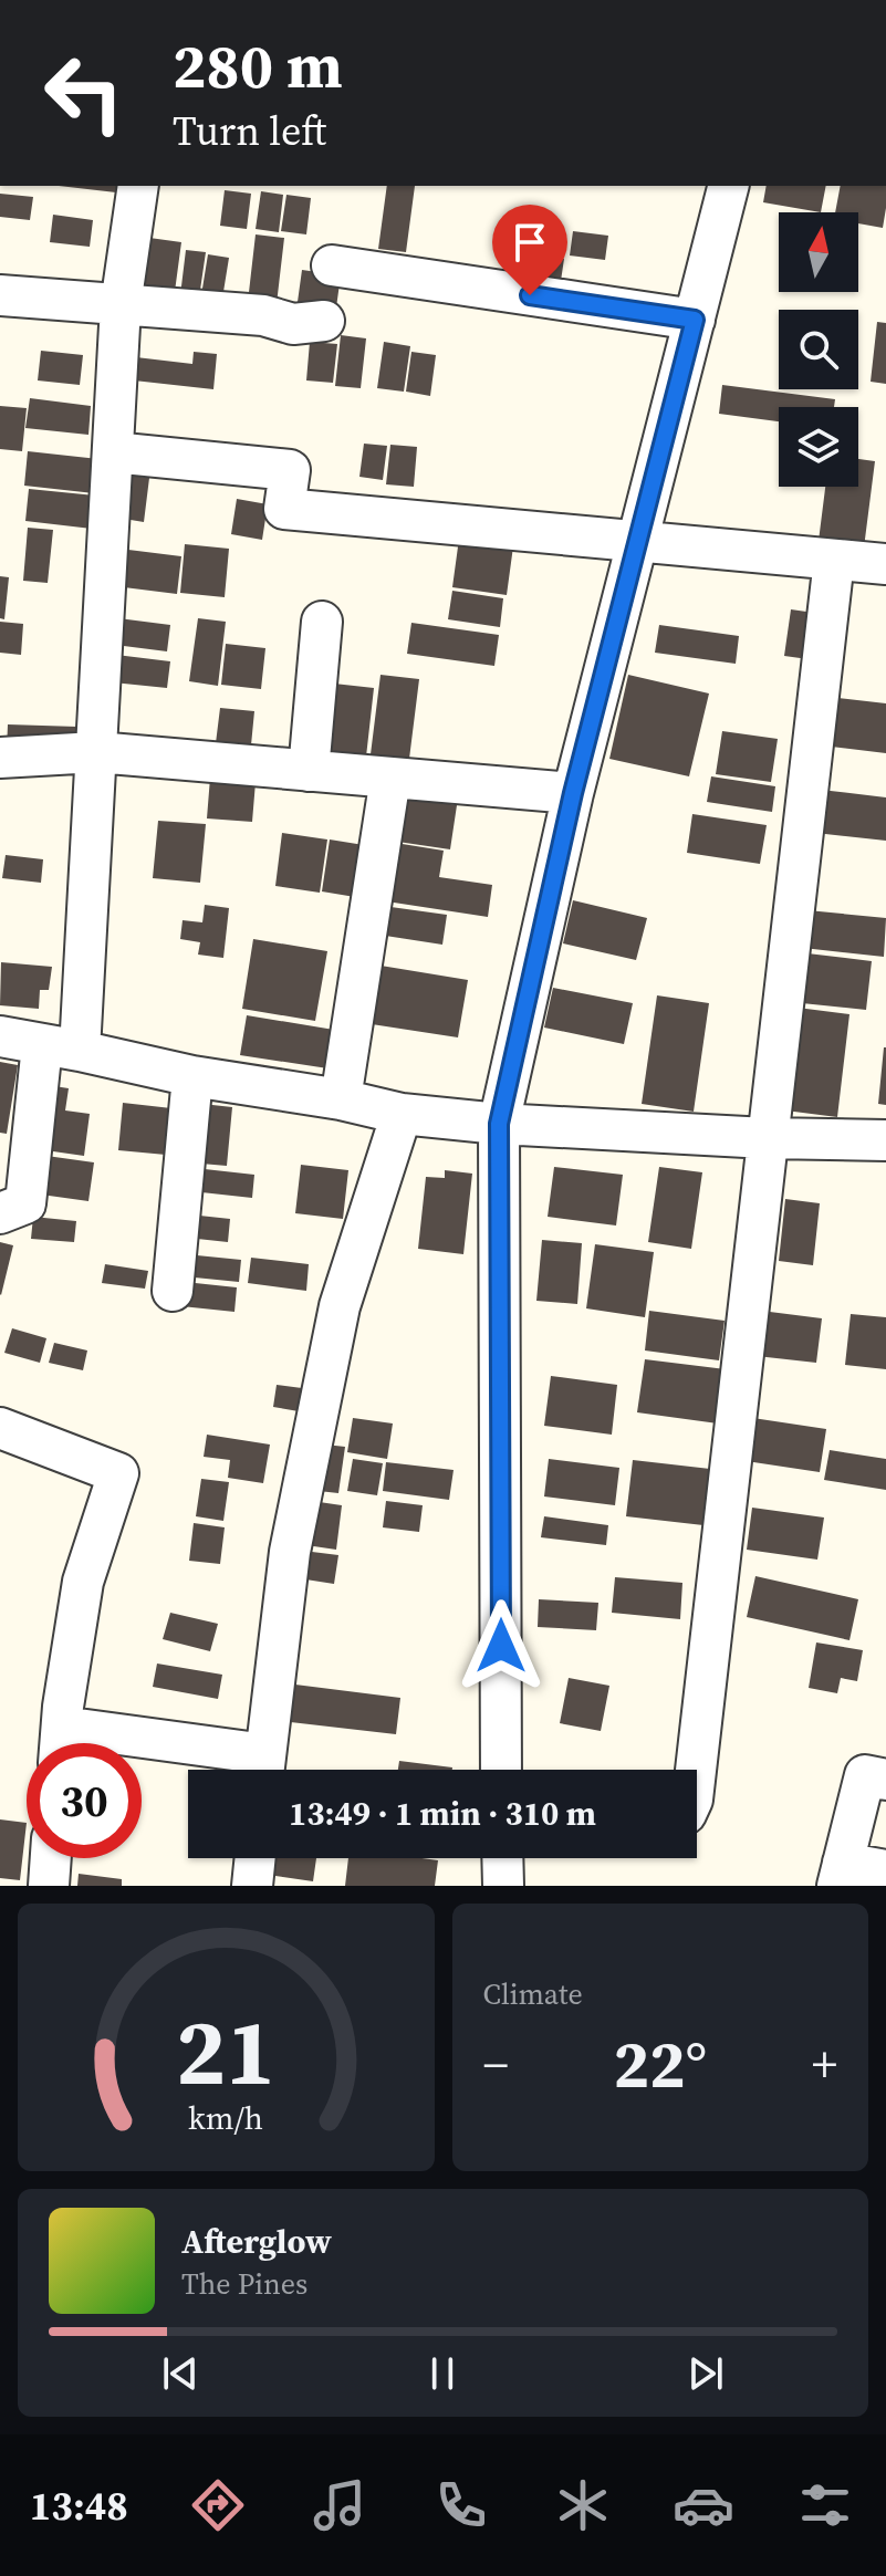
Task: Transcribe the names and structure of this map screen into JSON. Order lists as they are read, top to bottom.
{
  "north": "top",
  "page": {
    "turn": ["280 m", "Turn left"],
    "limit": "30",
    "trip": "13:49 · 1 min · 310 m",
    "tile": "Climate",
    "heat": ["−", "22°", "+"],
    "song": ["Afterglow", "The Pines"],
    "tabs": "13:48",
    "gauge": ["21", "km/h"]
  }
}
